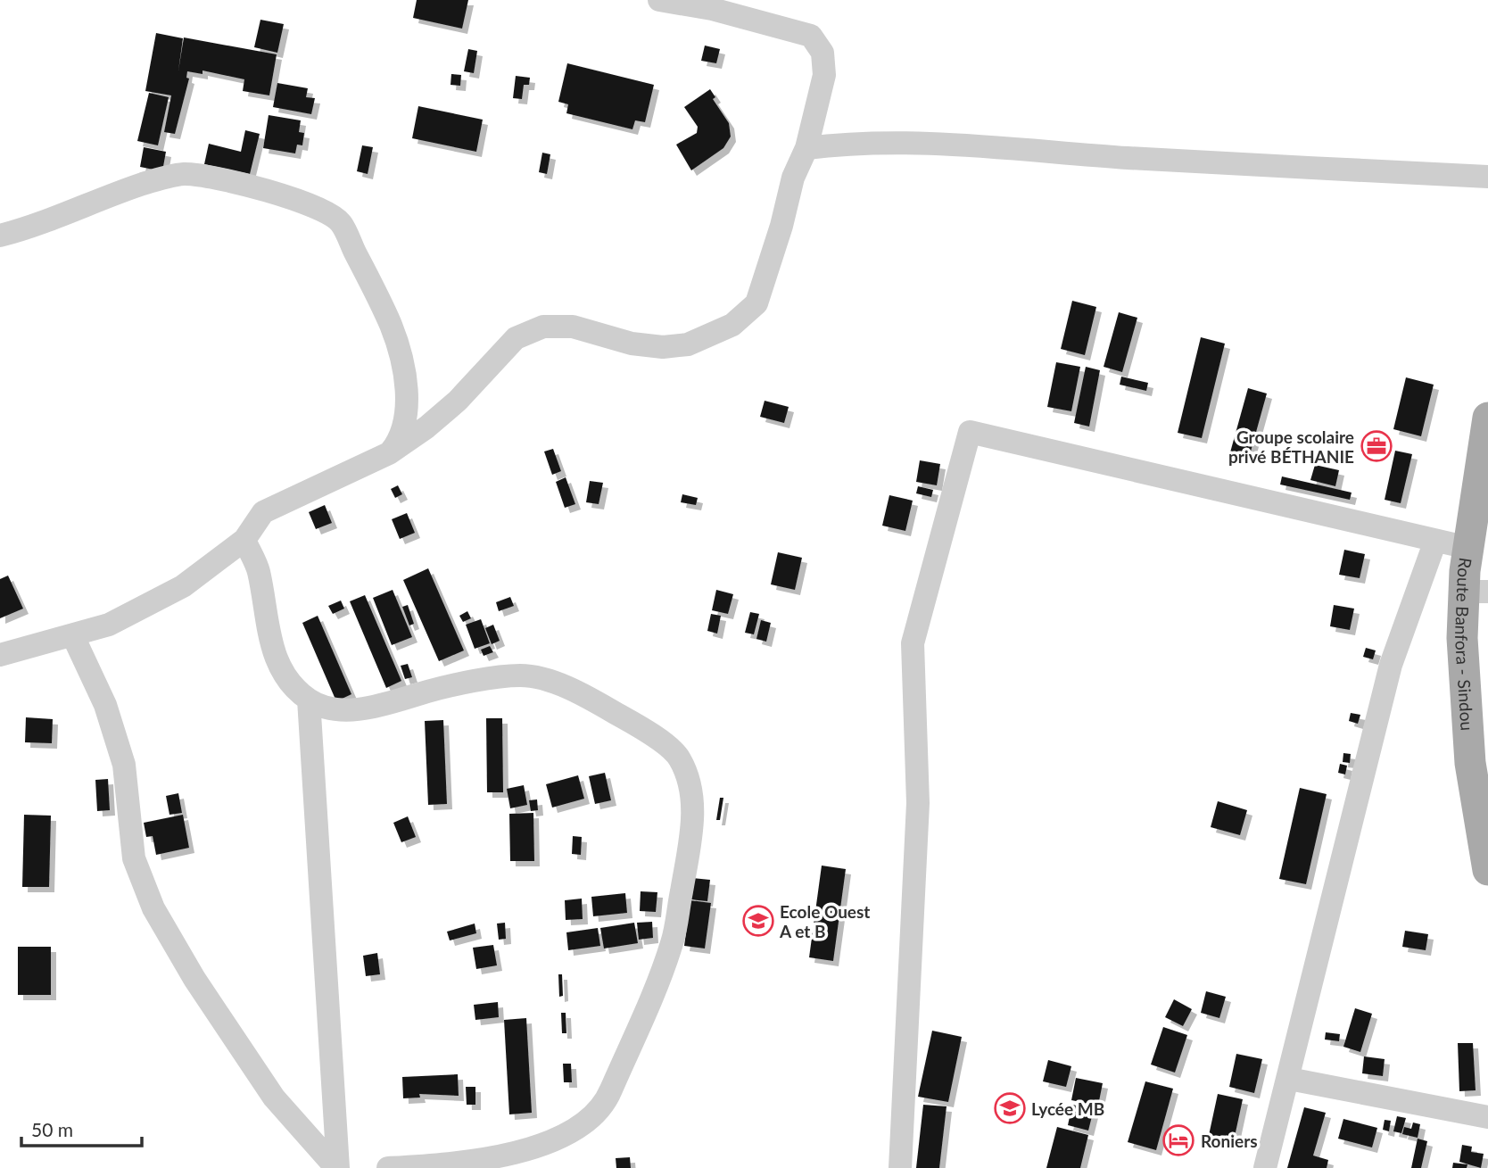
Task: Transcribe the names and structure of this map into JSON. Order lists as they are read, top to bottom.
{
  "streets": {
    "main road": ["Route Banfora - Sindou"]
  },
  "places": {
    "office": ["Groupe scolaire privé BÉTHANIE"],
    "school or university": ["Ecole Ouest A et B", "Lycée MB"],
    "hotel": ["Roniers"]
  },
  "scale_bar": "50 m"
}
